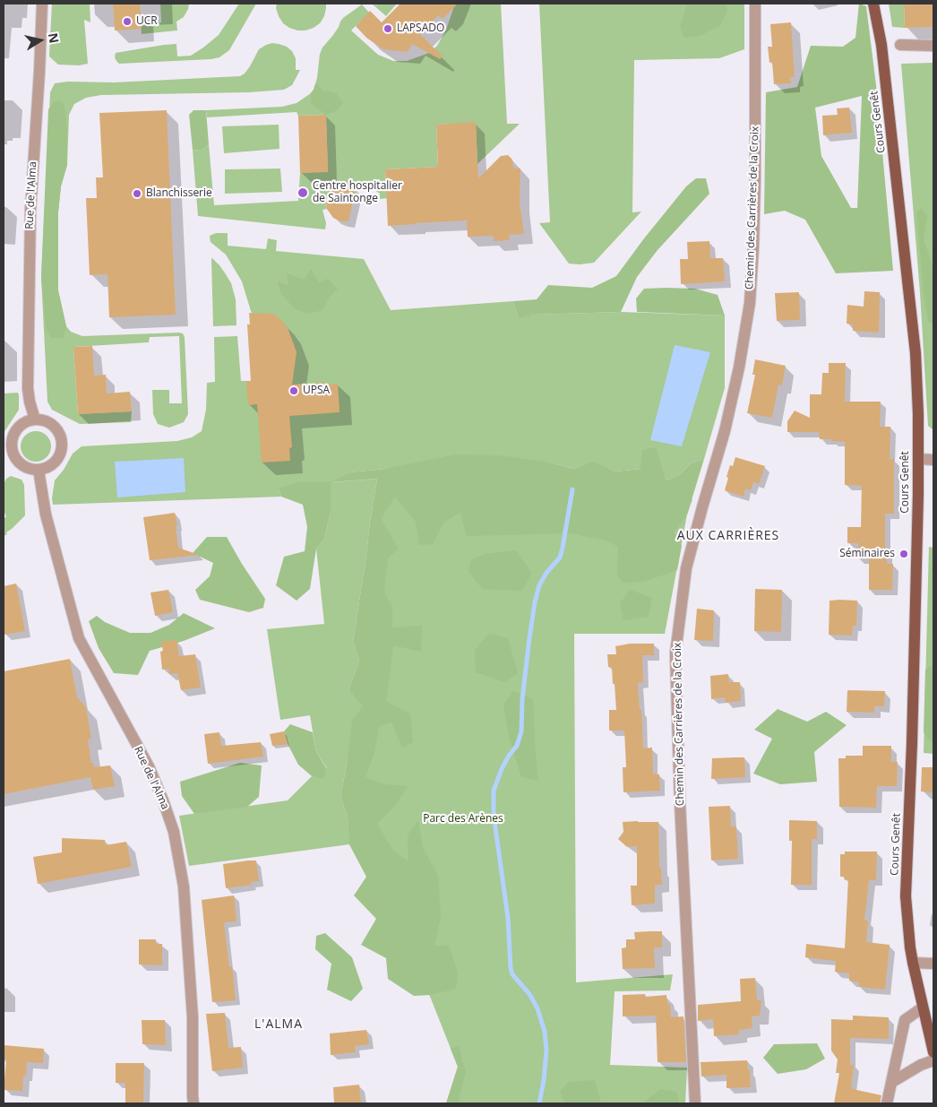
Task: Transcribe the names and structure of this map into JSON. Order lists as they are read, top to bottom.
{
  "streets": {
    "main road": ["Cours Genêt"],
    "street": ["Rue de l'Alma", "Chemin des Carrières de la Croix"]
  },
  "districts": ["AUX CARRIÈRES", "L'ALMA"],
  "parks": ["Parc des Arènes"],
  "places": [
    "UCR",
    "LAPSADO",
    "Centre hospitalier de Saintonge",
    "Blanchisserie",
    "UPSA",
    "Séminaires"
  ],
  "north": "right"
}
